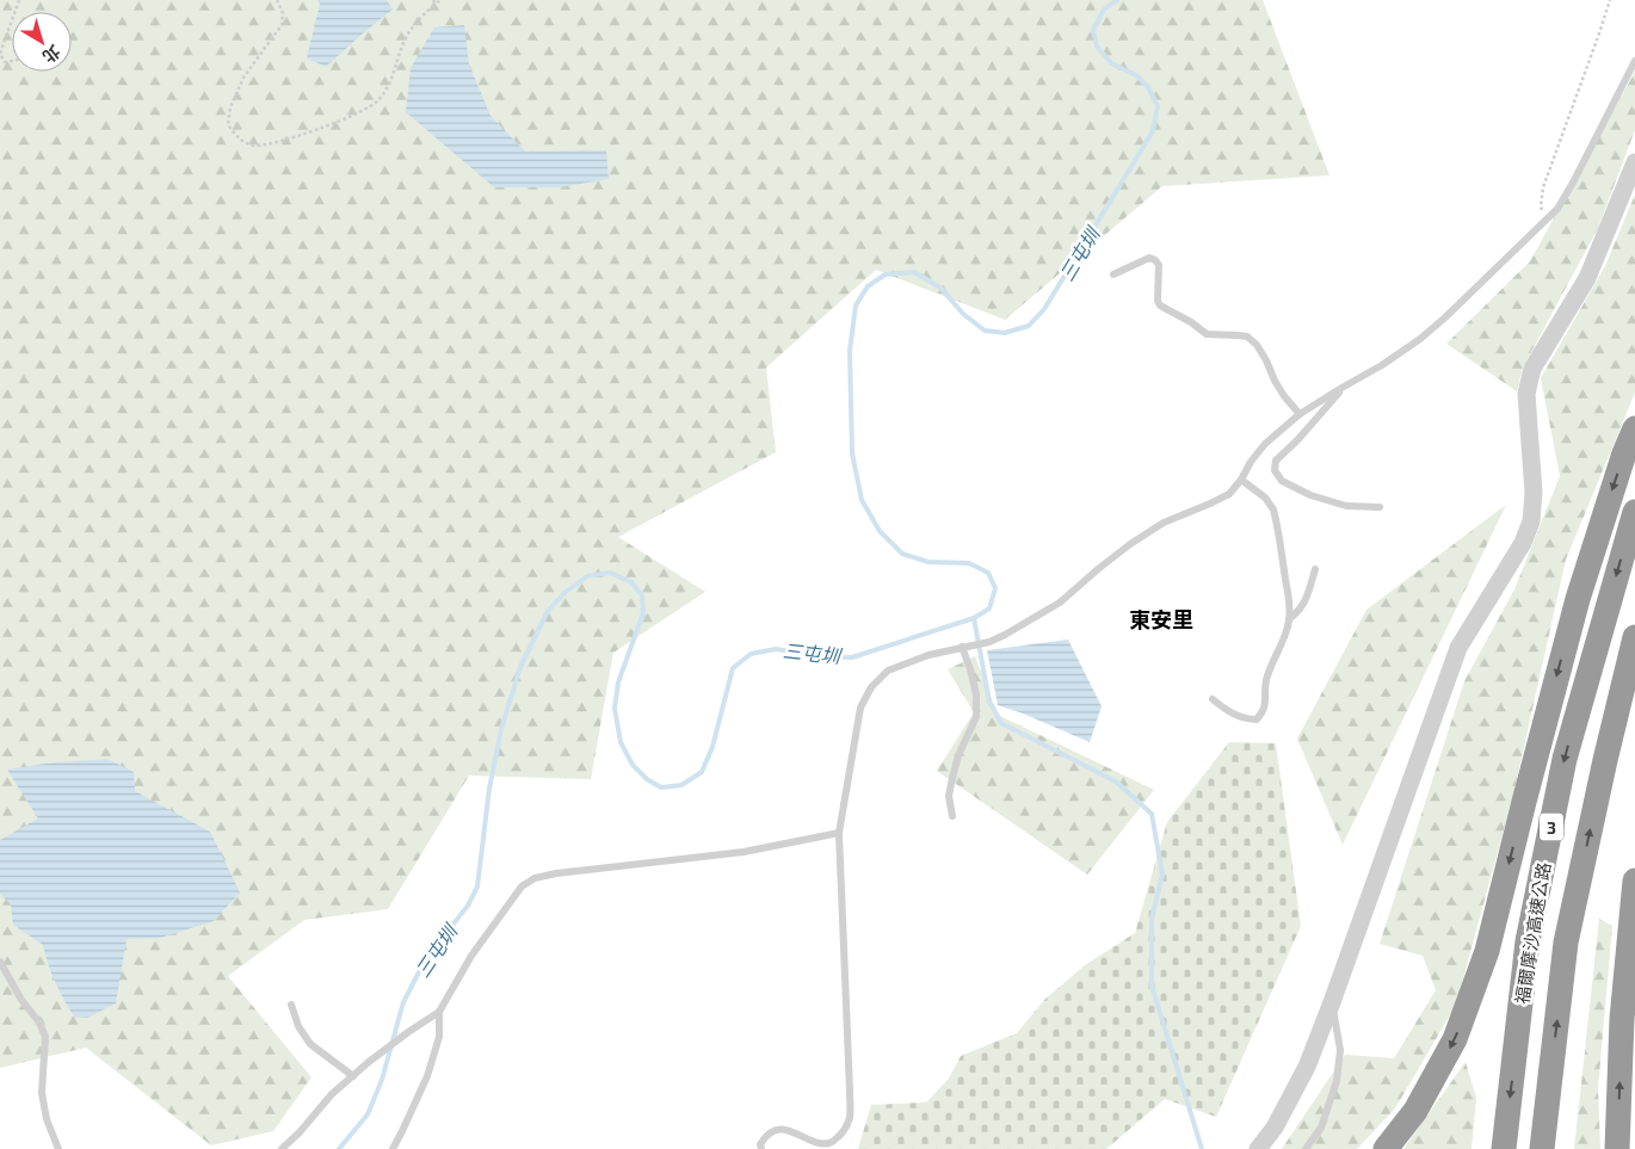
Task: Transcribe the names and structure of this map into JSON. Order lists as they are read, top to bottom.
{
  "streets": {
    "highway": ["3", "福爾摩沙高速公路"]
  },
  "districts": ["東安里"],
  "water": ["三屯圳"],
  "north": "bottom right"
}
